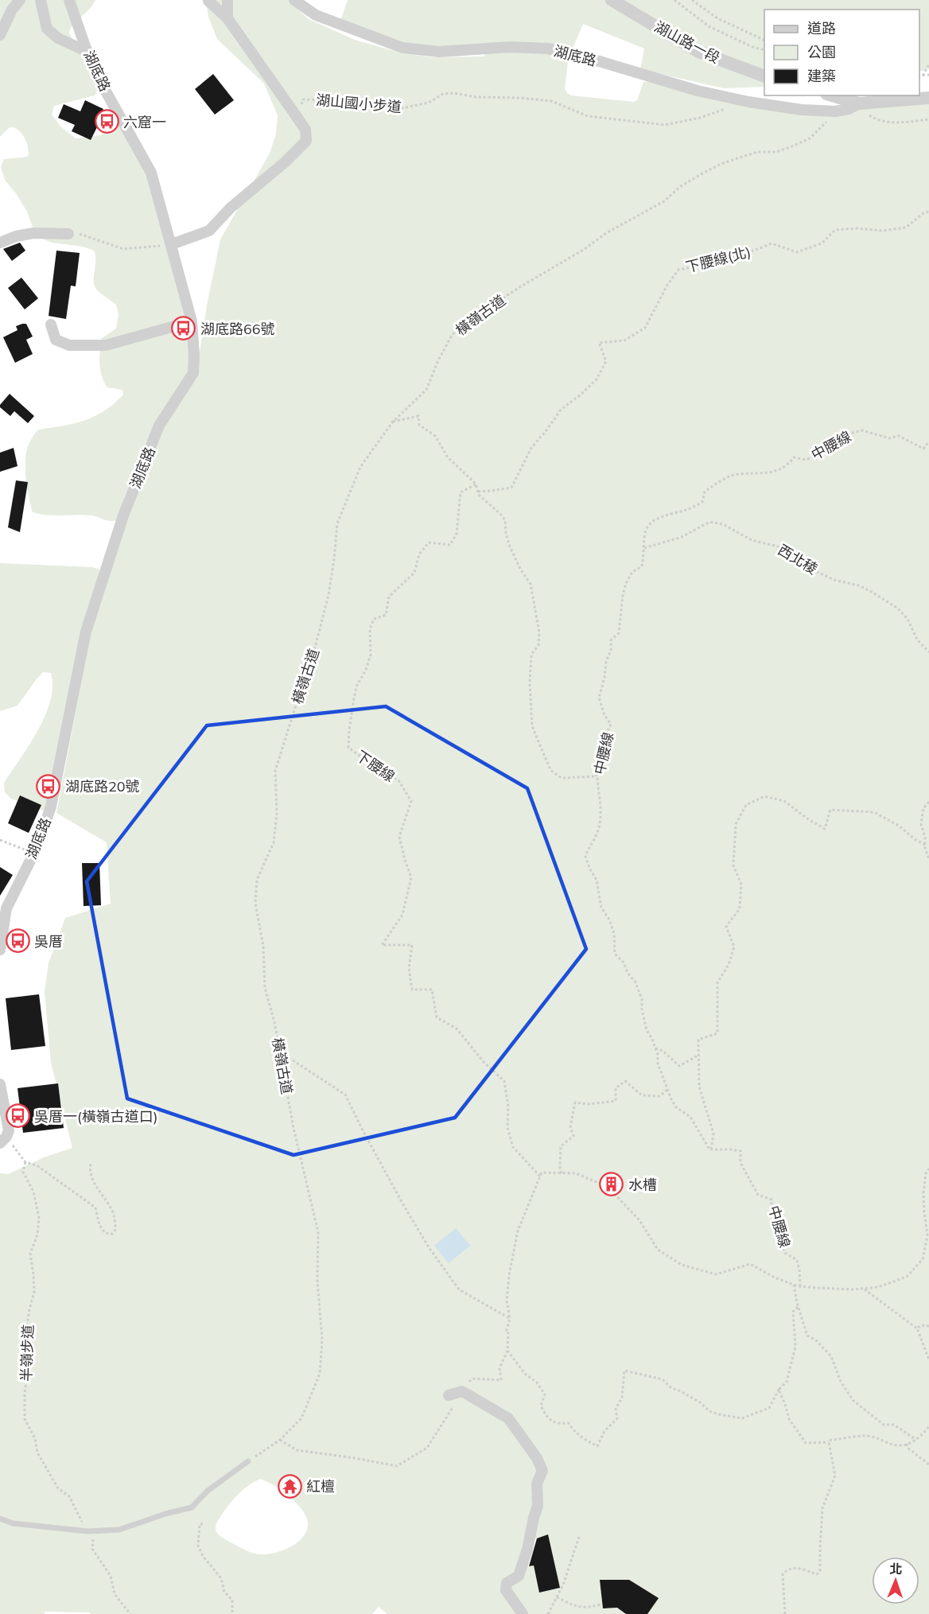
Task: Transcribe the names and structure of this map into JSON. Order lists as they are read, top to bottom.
{
  "streets": {
    "street": ["湖山路一段", "湖底路"],
    "path": [
      "湖山國小步道",
      "下腰線(北)",
      "橫嶺古道",
      "中腰線",
      "西北稜",
      "下腰線",
      "半嶺步道"
    ]
  },
  "crossings": [
    ["湖底路", "湖山國小步道"],
    ["湖底路", "橫嶺古道"],
    ["中腰線", "西北稜"]
  ],
  "places": {
    "bus stop": [
      "六窟一",
      "湖底路66號",
      "湖底路20號",
      "吳厝",
      "吳厝一(橫嶺古道口)"
    ],
    "building": ["水槽"],
    "temple": ["紅檀"]
  },
  "legend": ["道路", "公園", "建築"],
  "north": "top"
}
